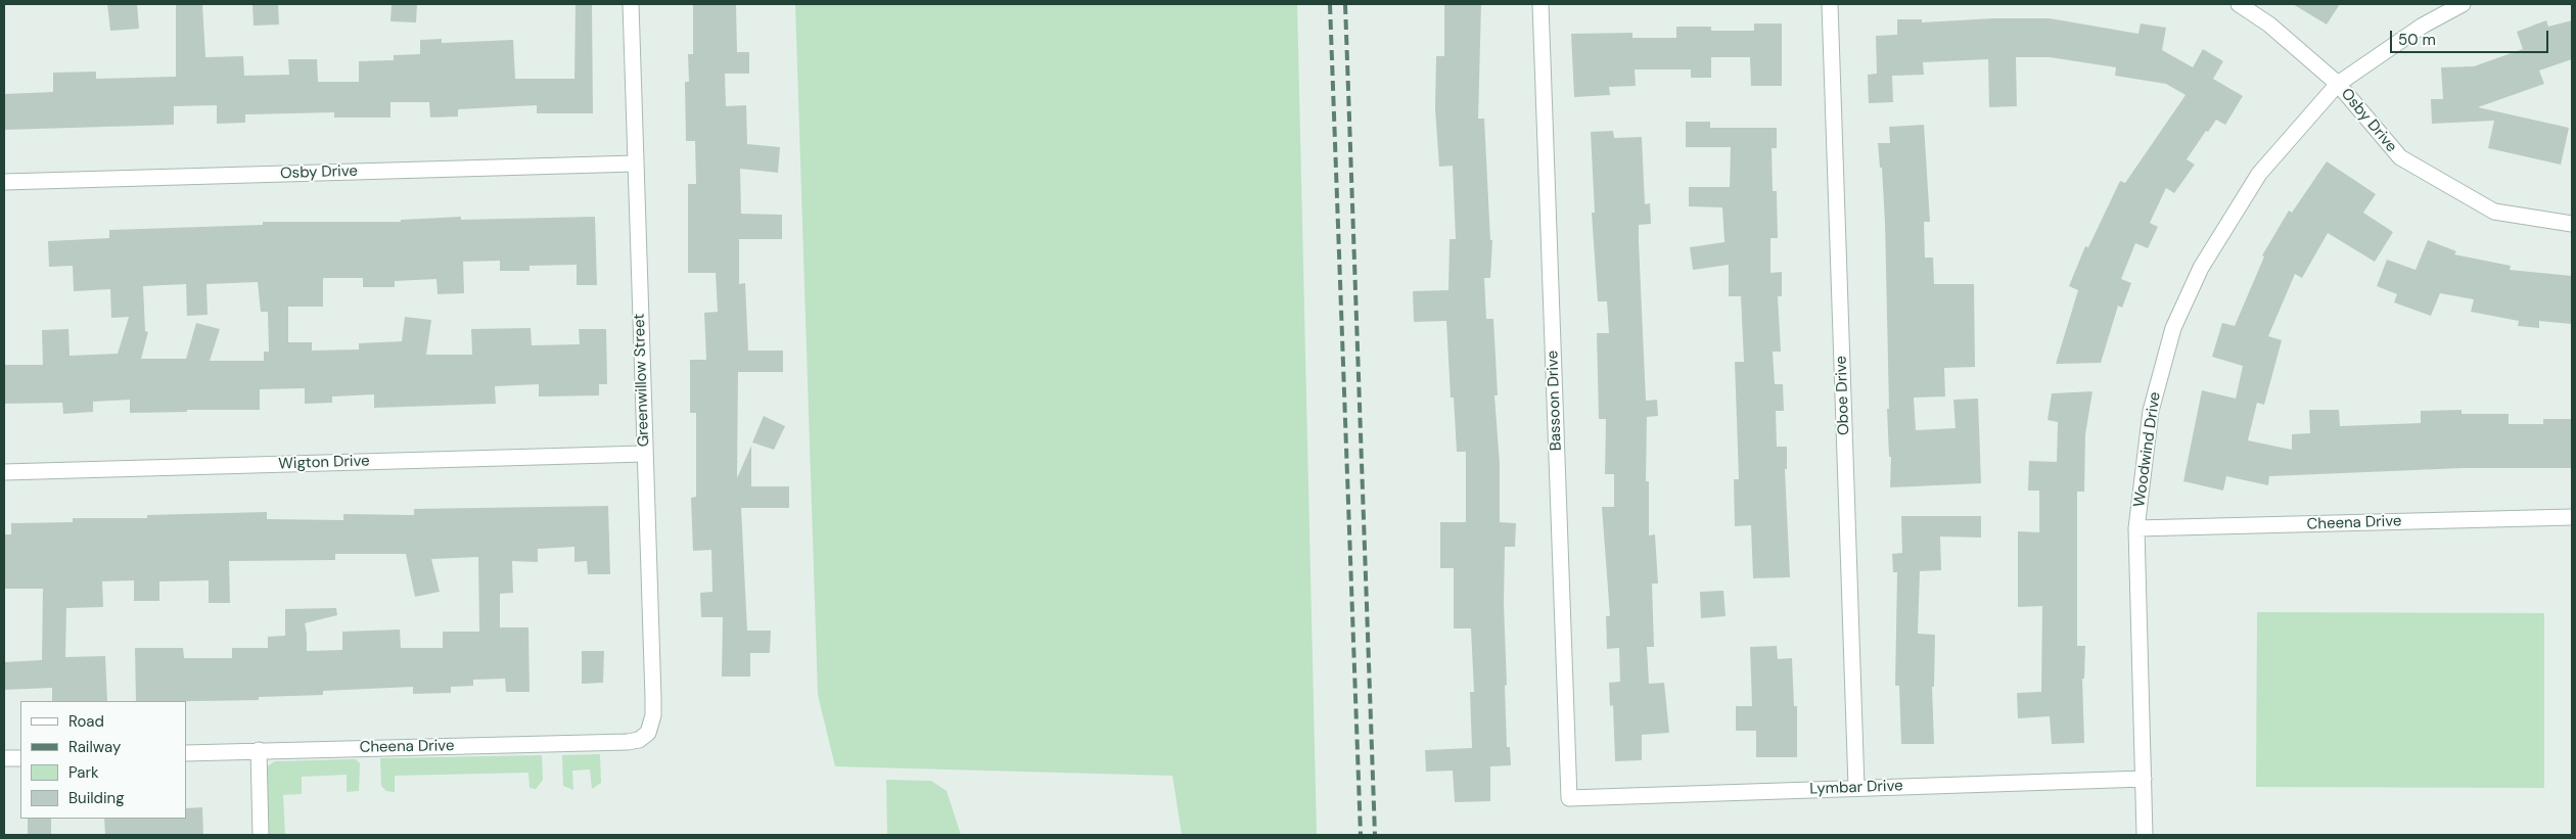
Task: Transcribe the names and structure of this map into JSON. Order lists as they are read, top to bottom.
{
  "streets": {
    "street": [
      "Osby Drive",
      "Greenwillow Street",
      "Oboe Drive",
      "Bassoon Drive",
      "Woodwind Drive",
      "Wigton Drive",
      "Cheena Drive",
      "Lymbar Drive"
    ]
  },
  "crossings": [
    ["Osby Drive", "Greenwillow Street"],
    ["Osby Drive", "Woodwind Drive"],
    ["Greenwillow Street", "Wigton Drive"],
    ["Greenwillow Street", "Cheena Drive"],
    ["Oboe Drive", "Lymbar Drive"],
    ["Bassoon Drive", "Lymbar Drive"],
    ["Woodwind Drive", "Cheena Drive"],
    ["Woodwind Drive", "Lymbar Drive"]
  ],
  "legend": [
    "Road",
    "Railway",
    "Park",
    "Building"
  ],
  "scale_bar": "50 m"
}
